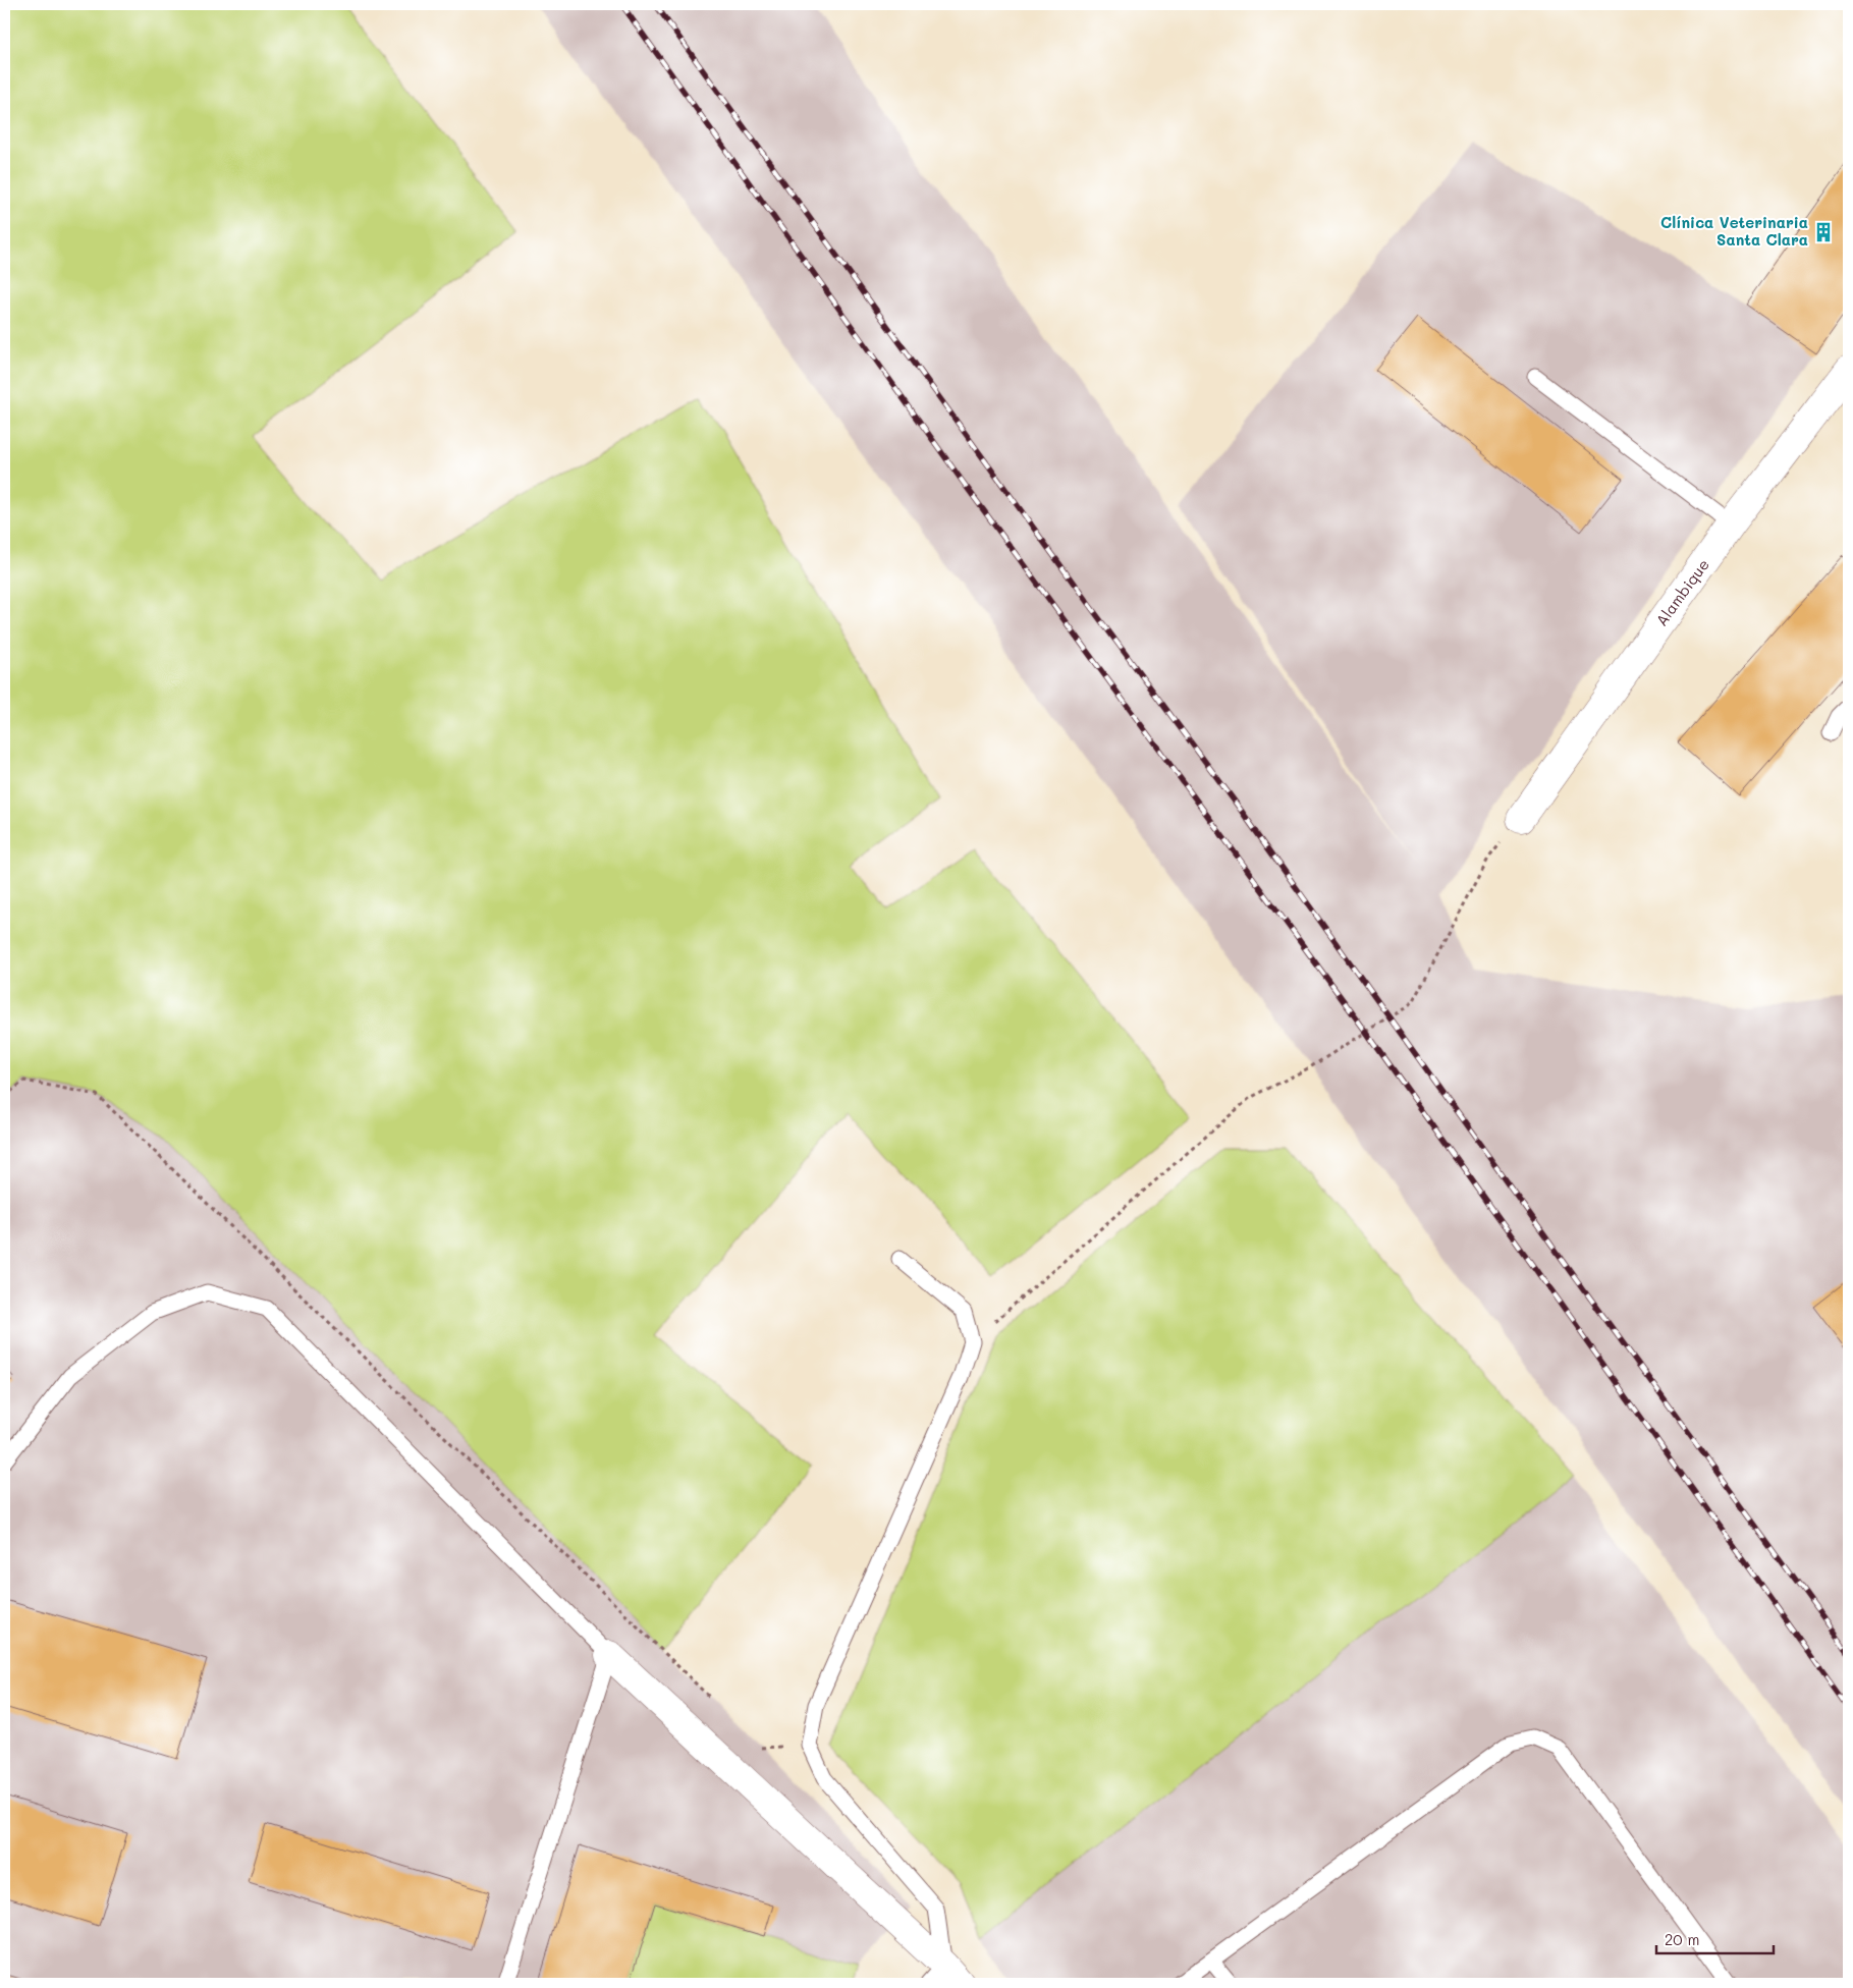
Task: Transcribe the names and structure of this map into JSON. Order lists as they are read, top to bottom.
{
  "streets": {
    "street": ["Alambique"]
  },
  "places": {
    "building": ["Clínica Veterinaria Santa Clara"]
  },
  "scale_bar": "20 m"
}
